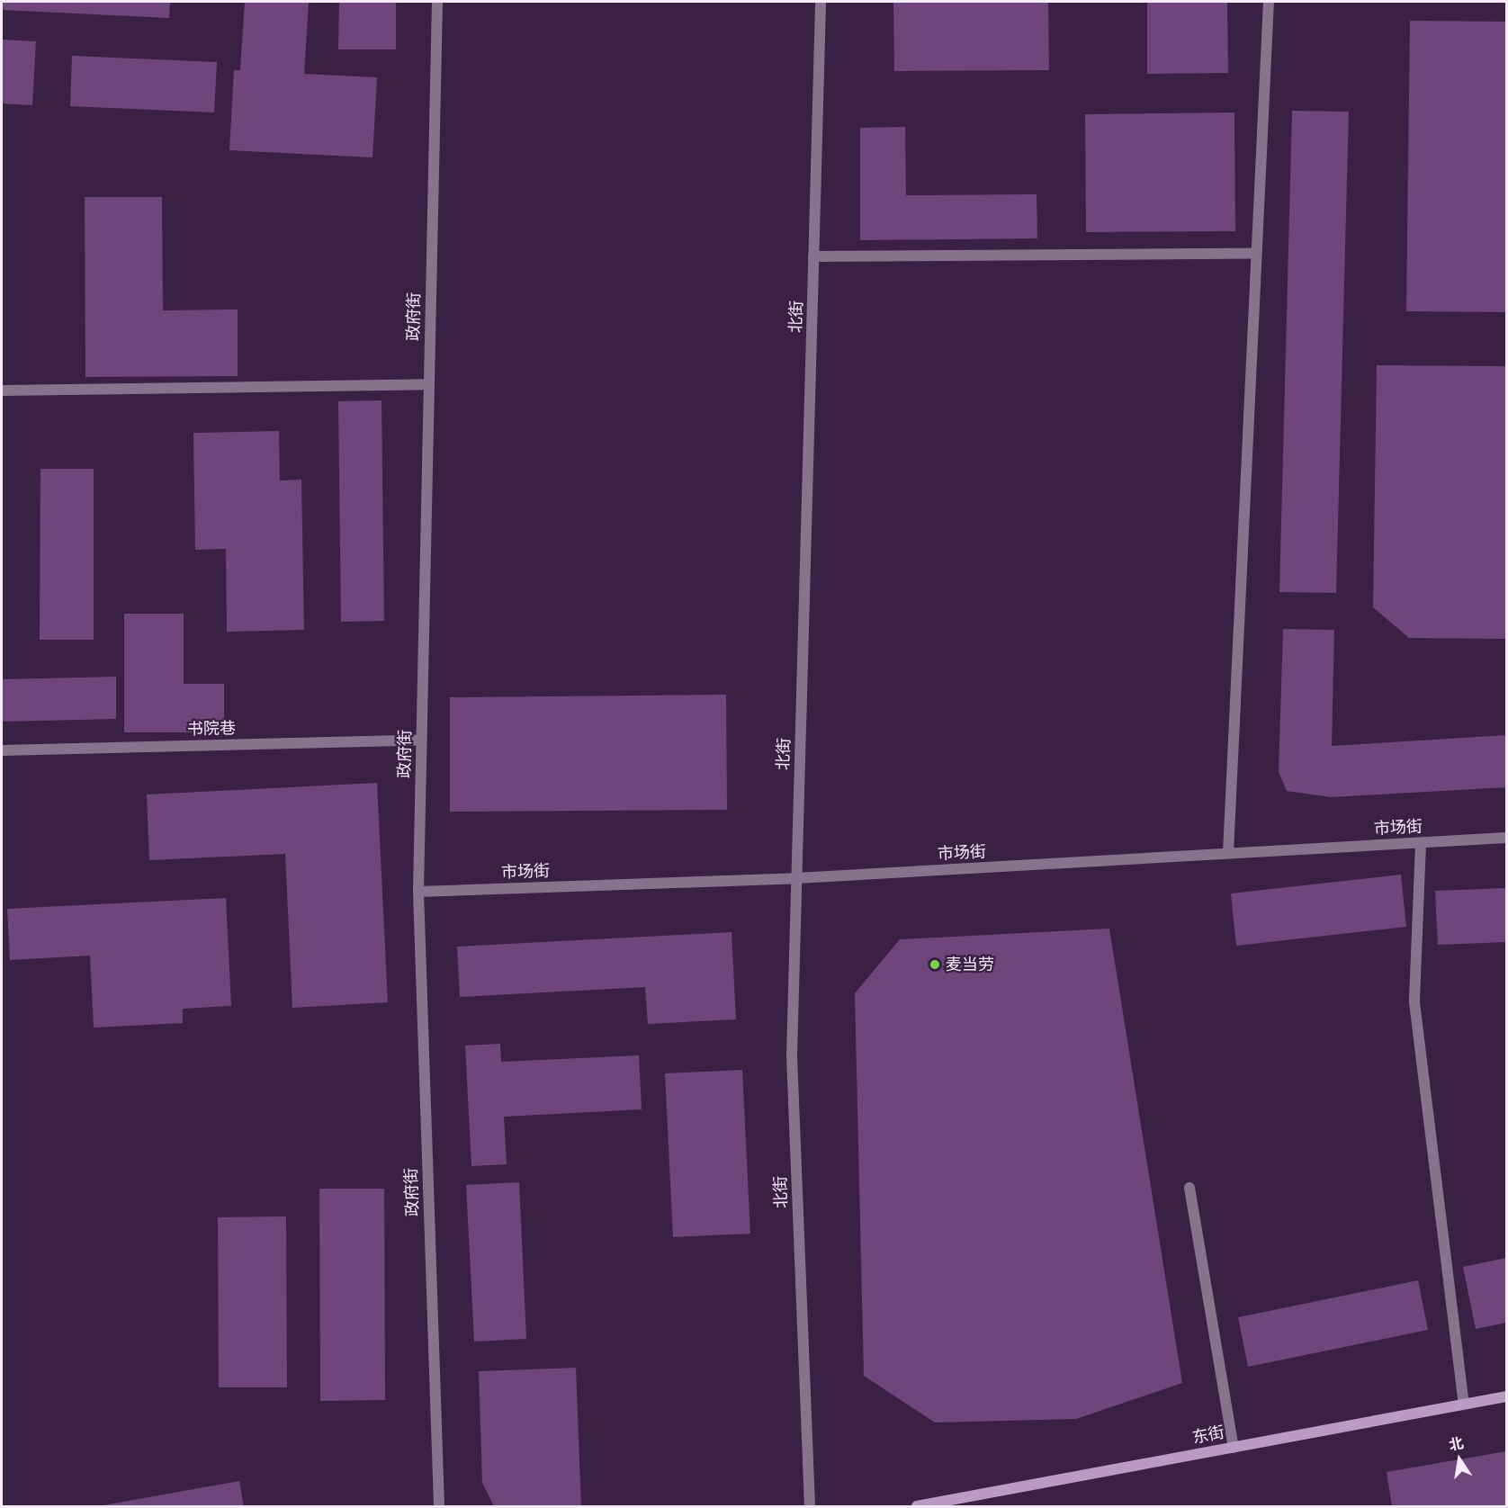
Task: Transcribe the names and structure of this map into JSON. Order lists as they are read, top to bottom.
{
  "streets": {
    "street": [
      "政府街",
      "北街",
      "书院巷",
      "市场街",
      "东街"
    ]
  },
  "crossings": [
    ["政府街", "书院巷"],
    ["政府街", "市场街"],
    ["北街", "市场街"]
  ],
  "places": ["麦当劳"],
  "north": "top"
}
